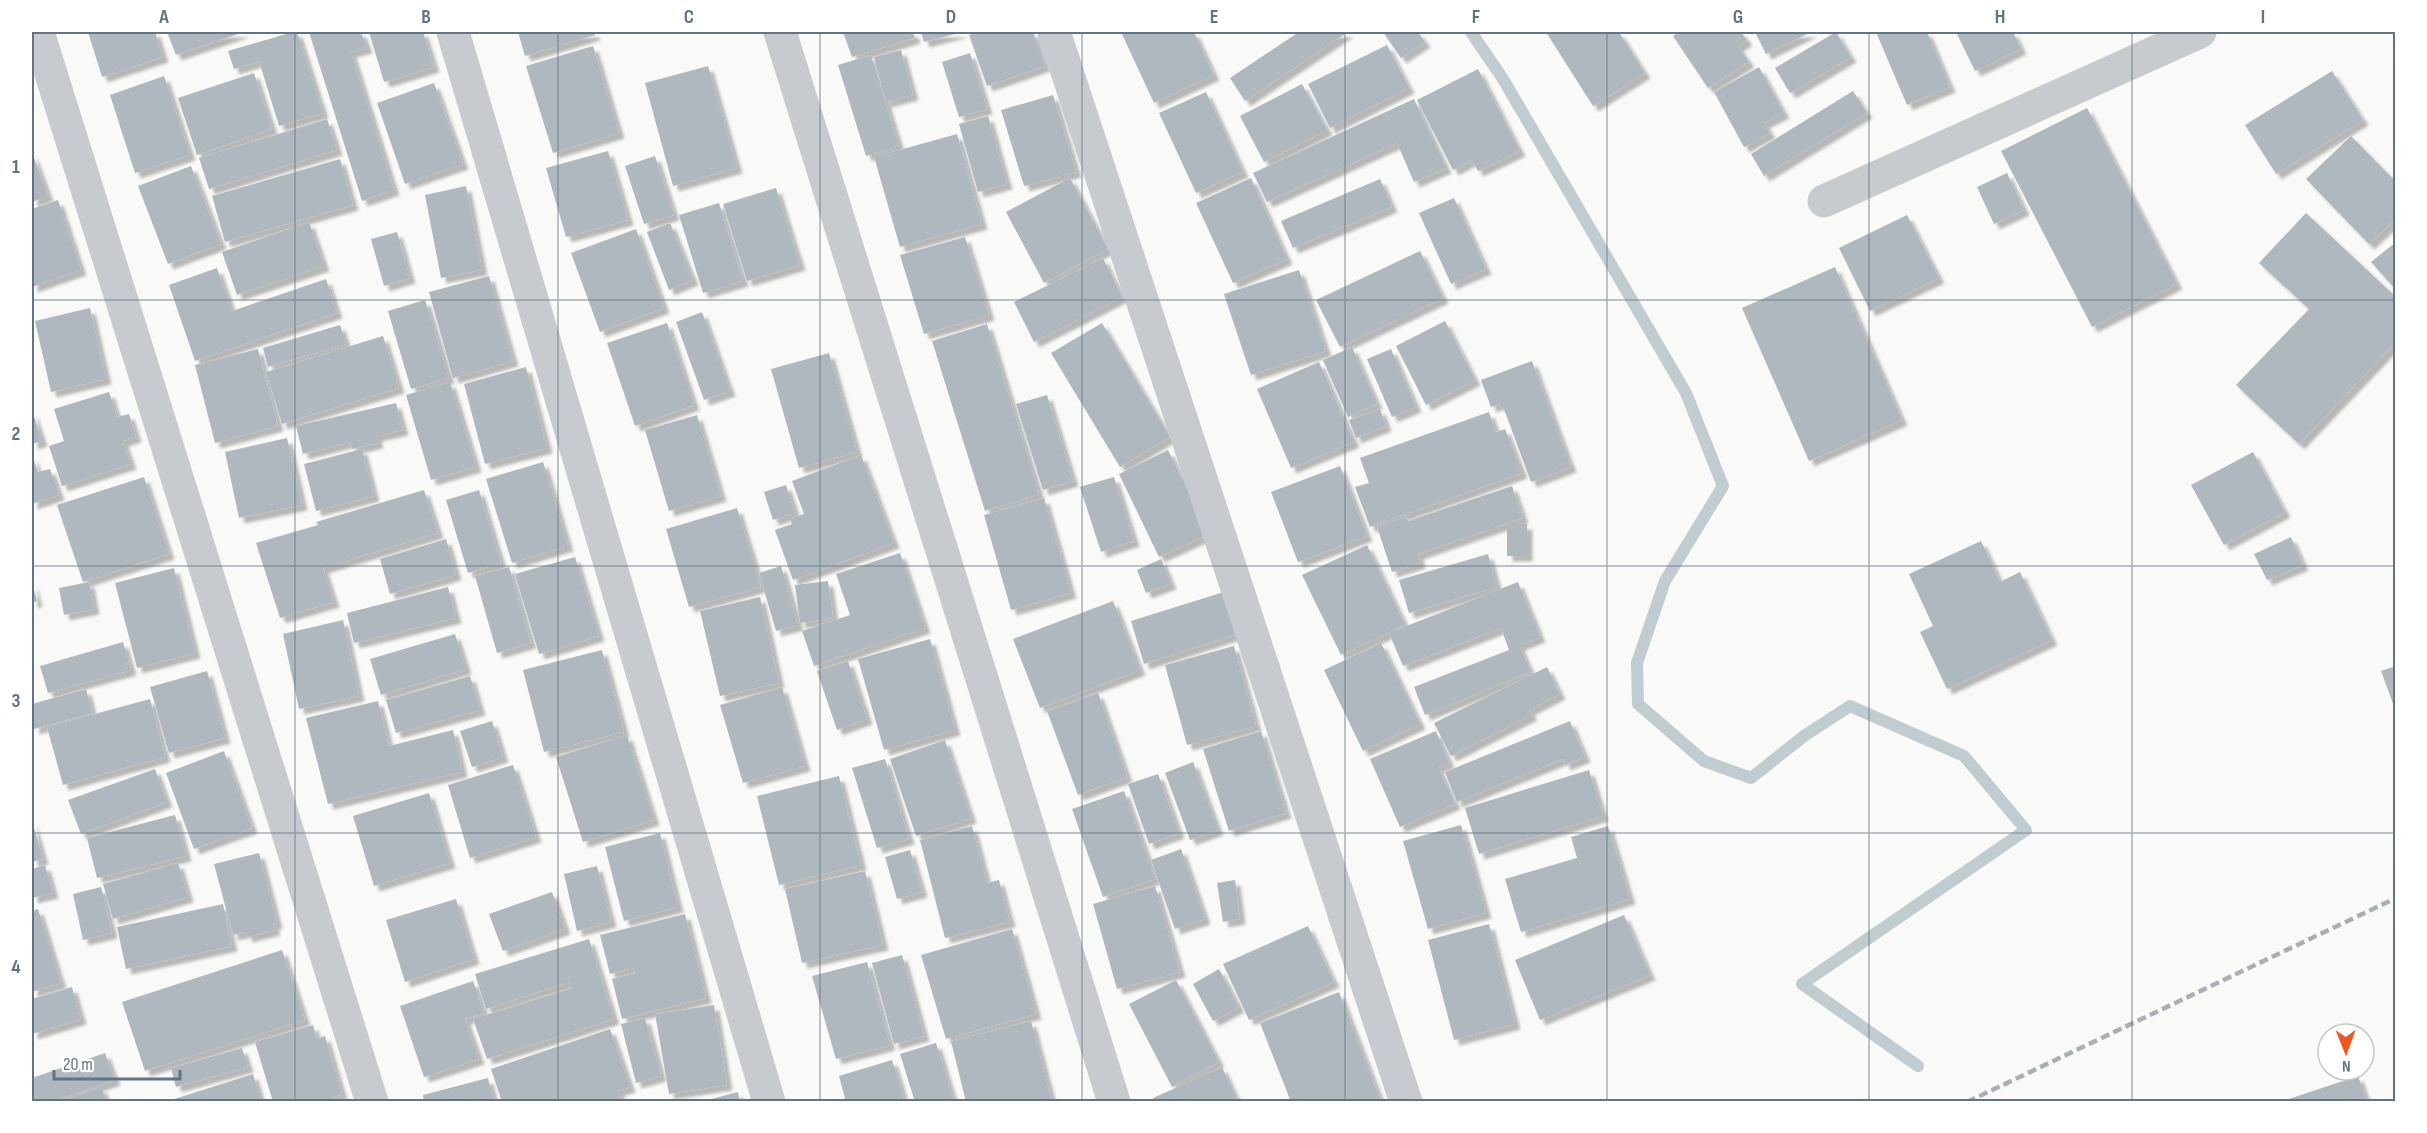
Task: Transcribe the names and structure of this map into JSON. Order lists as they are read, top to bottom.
{
  "scale_bar": "20 m",
  "north": "bottom",
  "grid": {
    "columns": [
      "A",
      "B",
      "C",
      "D",
      "E",
      "F",
      "G",
      "H",
      "I"
    ],
    "rows": [
      "1",
      "2",
      "3",
      "4"
    ]
  }
}
